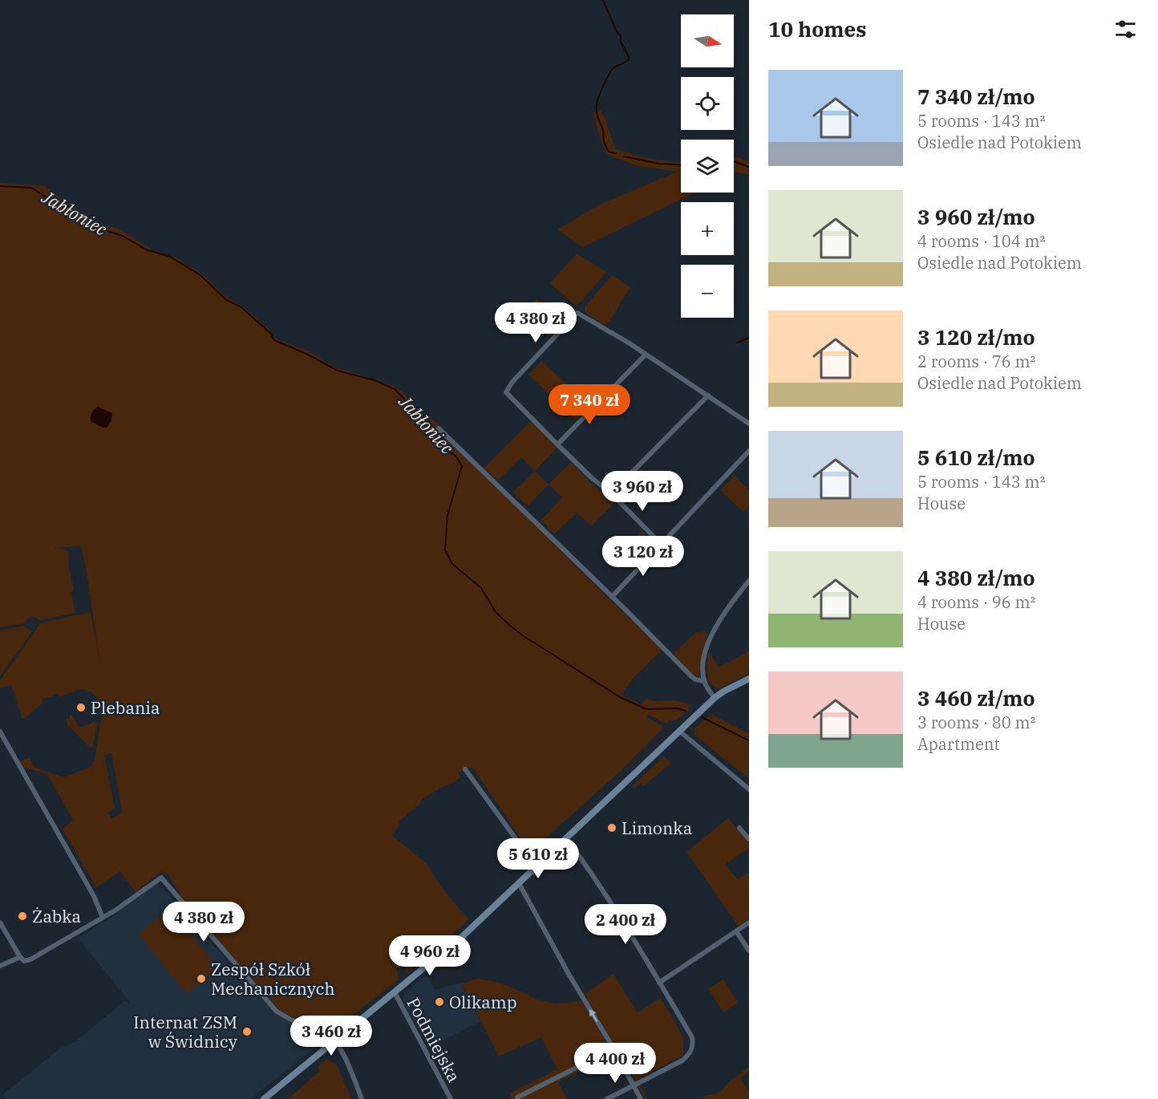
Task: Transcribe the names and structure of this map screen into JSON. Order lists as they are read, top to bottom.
{
  "streets": {
    "street": ["Podmiejska"]
  },
  "water": ["Jabłoniec"],
  "places": [
    "Plebania",
    "Limonka",
    "Żabka",
    "Zespół Szkół Mechanicznych",
    "Olikamp",
    "Internat ZSM w Świdnicy"
  ],
  "north": "right",
  "page": {
    "heading": "10 homes",
    "map_buttons": ["+", "−"],
    "list": [
      {
        "name": "7 340 zł/mo",
        "note": "5 rooms · 143 m² · Osiedle nad Potokiem"
      },
      {
        "name": "3 960 zł/mo",
        "note": "4 rooms · 104 m² · Osiedle nad Potokiem"
      },
      {
        "name": "3 120 zł/mo",
        "note": "2 rooms · 76 m² · Osiedle nad Potokiem"
      },
      {
        "name": "5 610 zł/mo",
        "note": "5 rooms · 143 m² · House"
      },
      {
        "name": "4 380 zł/mo",
        "note": "4 rooms · 96 m² · House"
      },
      {
        "name": "3 460 zł/mo",
        "note": "3 rooms · 80 m² · Apartment"
      }
    ],
    "price": [
      "4 380 zł",
      "7 340 zł",
      "3 960 zł",
      "3 120 zł",
      "5 610 zł",
      "4 380 zł",
      "2 400 zł",
      "4 960 zł",
      "3 460 zł",
      "4 400 zł"
    ]
  }
}
